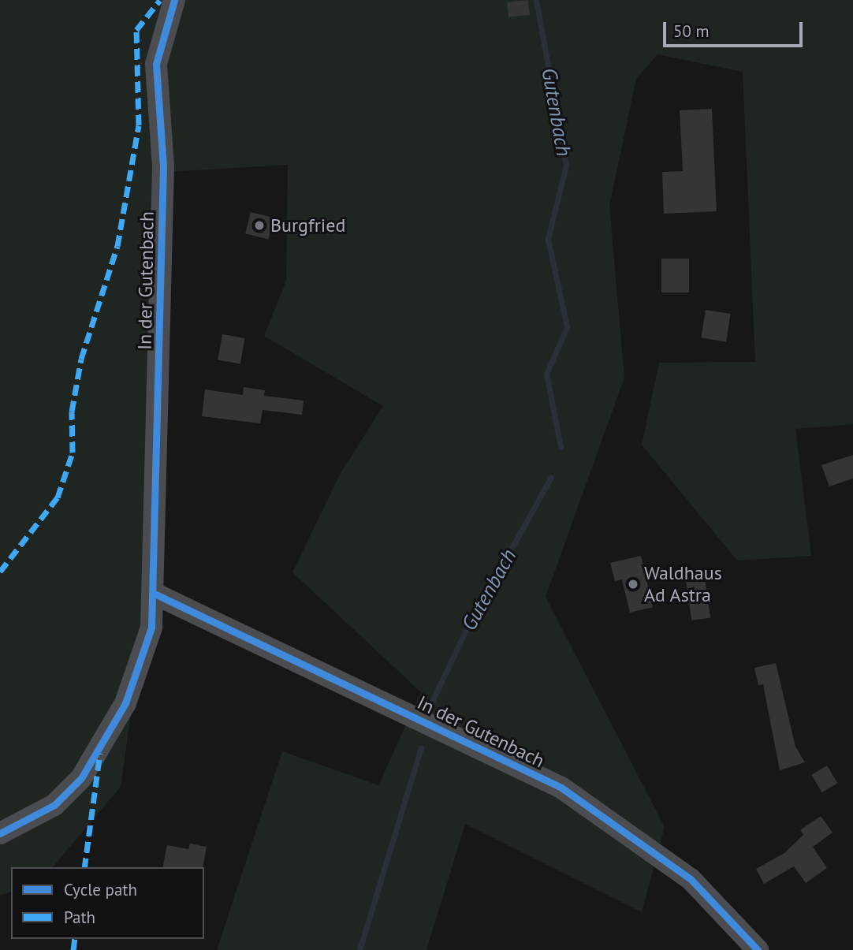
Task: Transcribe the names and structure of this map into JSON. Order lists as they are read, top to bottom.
{
  "streets": {
    "street": ["In der Gutenbach"]
  },
  "water": ["Gutenbach"],
  "places": ["Burgfried", "Waldhaus Ad Astra"],
  "legend": ["Cycle path", "Path"],
  "scale_bar": "50 m"
}
